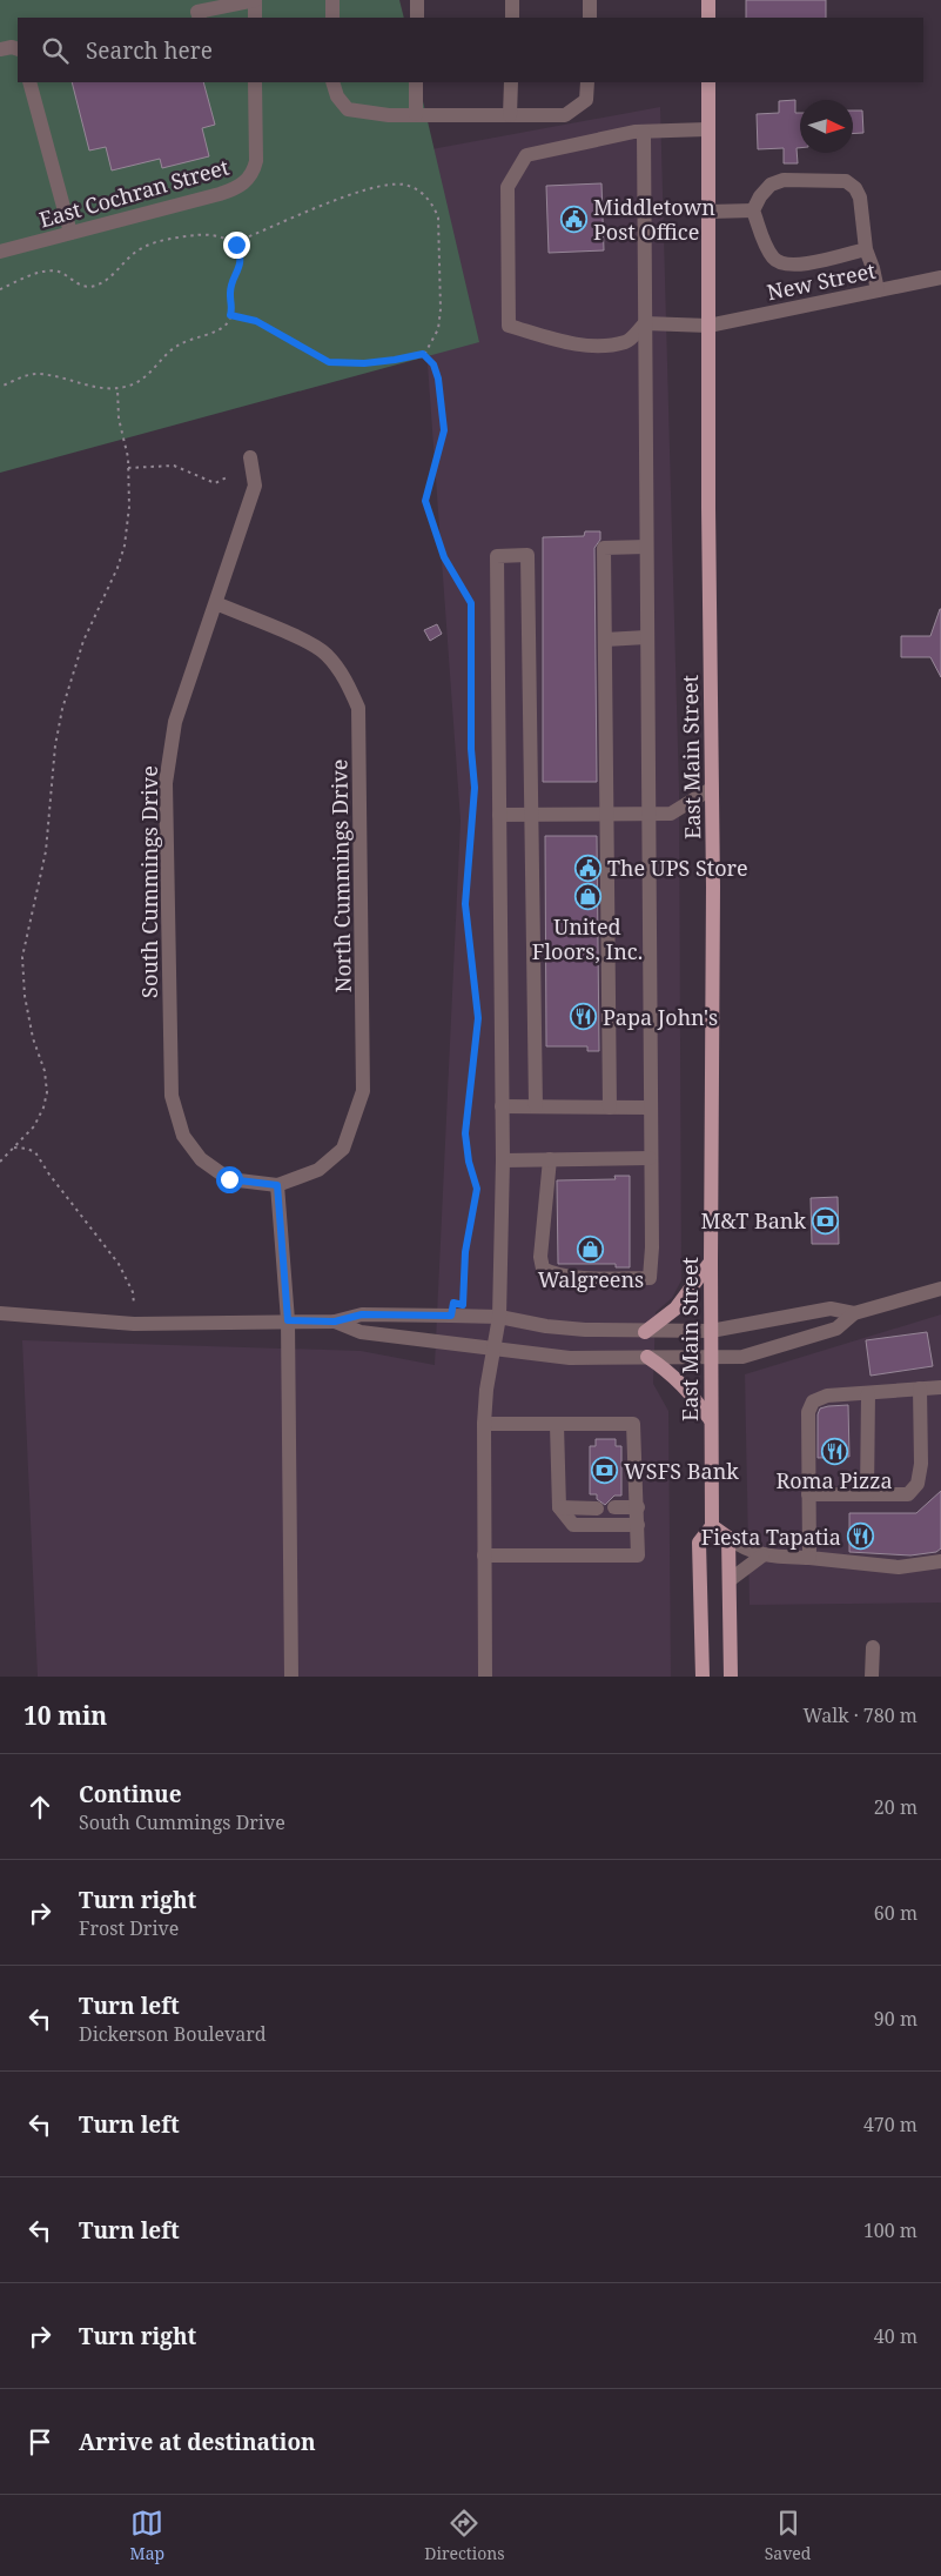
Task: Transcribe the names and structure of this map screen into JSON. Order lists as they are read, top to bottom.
{
  "streets": {
    "main road": ["East Main Street"],
    "street": [
      "East Cochran Street",
      "New Street",
      "North Cummings Drive",
      "South Cummings Drive"
    ]
  },
  "crossings": [
    ["New Street", "East Main Street"],
    ["North Cummings Drive", "South Cummings Drive"]
  ],
  "places": {
    "public building": ["Middletown Post Office", "The UPS Store"],
    "shop": ["United Floors, Inc.", "Walgreens"],
    "restaurant": ["Papa John's", "Roma Pizza", "Fiesta Tapatia"],
    "bank": ["M&T Bank", "WSFS Bank"]
  },
  "north": "right",
  "page": {
    "search": "Search here",
    "heading": ["10 min", "Walk · 780 m"],
    "list": [
      ["Continue", "South Cummings Drive", "20 m"],
      ["Turn right", "Frost Drive", "60 m"],
      ["Turn left", "Dickerson Boulevard", "90 m"],
      ["Turn left", "470 m"],
      ["Turn left", "100 m"],
      ["Turn right", "40 m"],
      "Arrive at destination"
    ],
    "nav": ["Map", "Directions", "Saved"]
  }
}
